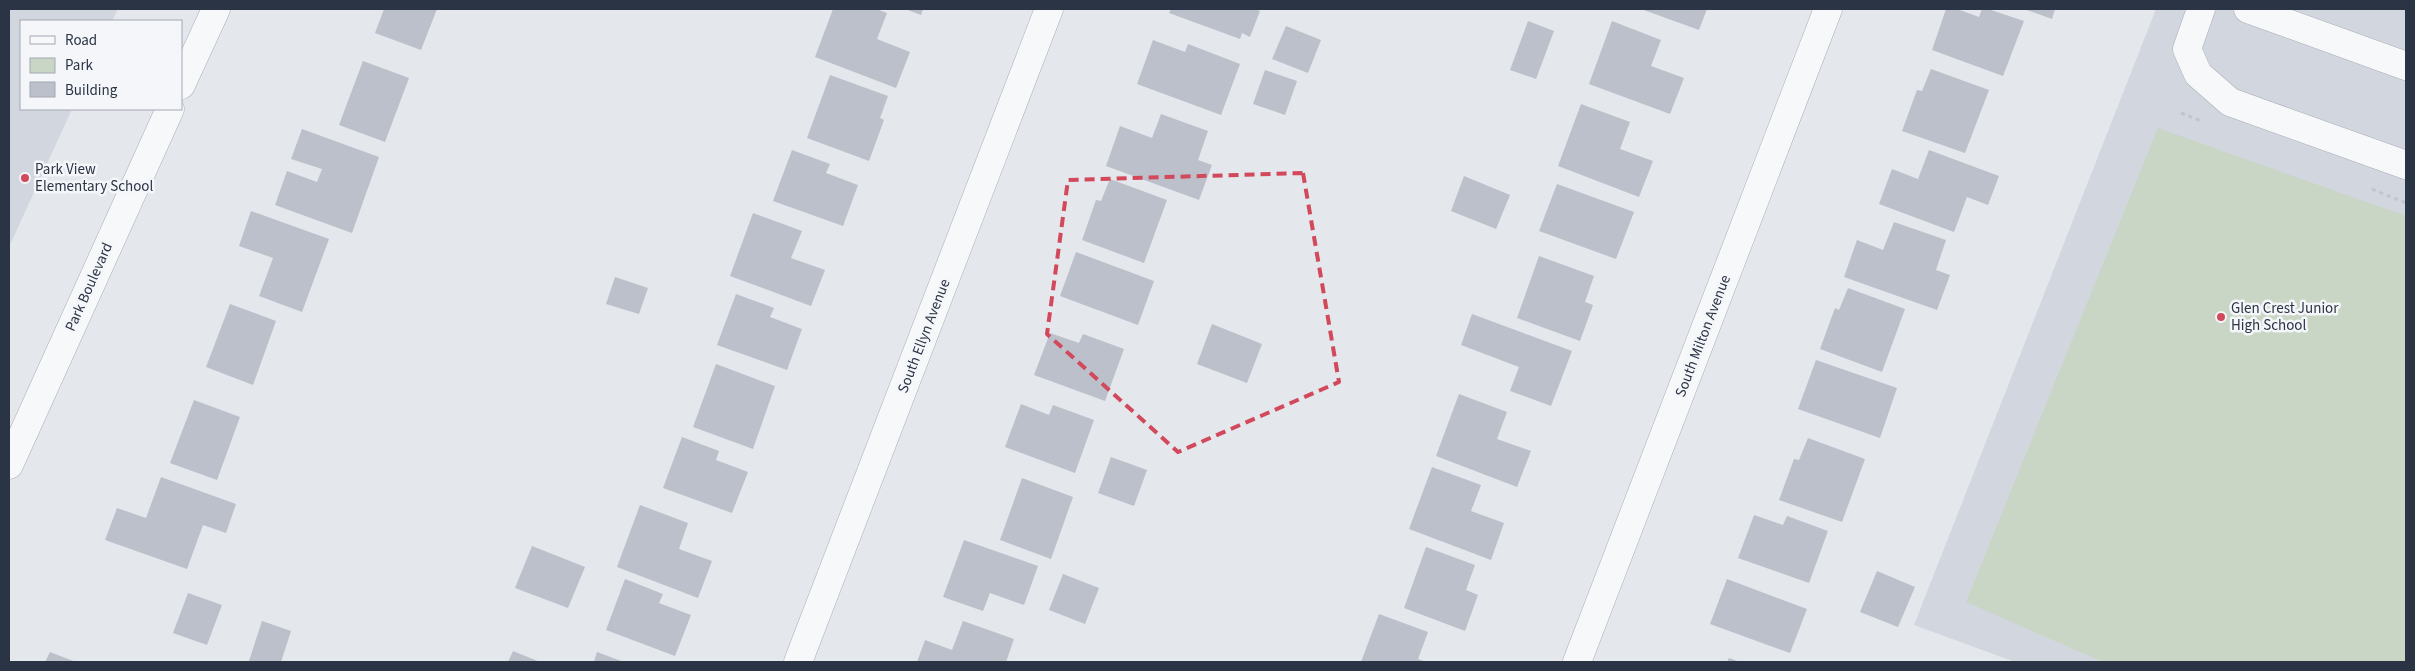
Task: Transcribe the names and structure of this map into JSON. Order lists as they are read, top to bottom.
{
  "streets": {
    "street": ["Park Boulevard", "South Ellyn Avenue", "South Milton Avenue"]
  },
  "places": ["Park View Elementary School", "Glen Crest Junior High School"],
  "legend": ["Road", "Park", "Building"]
}
